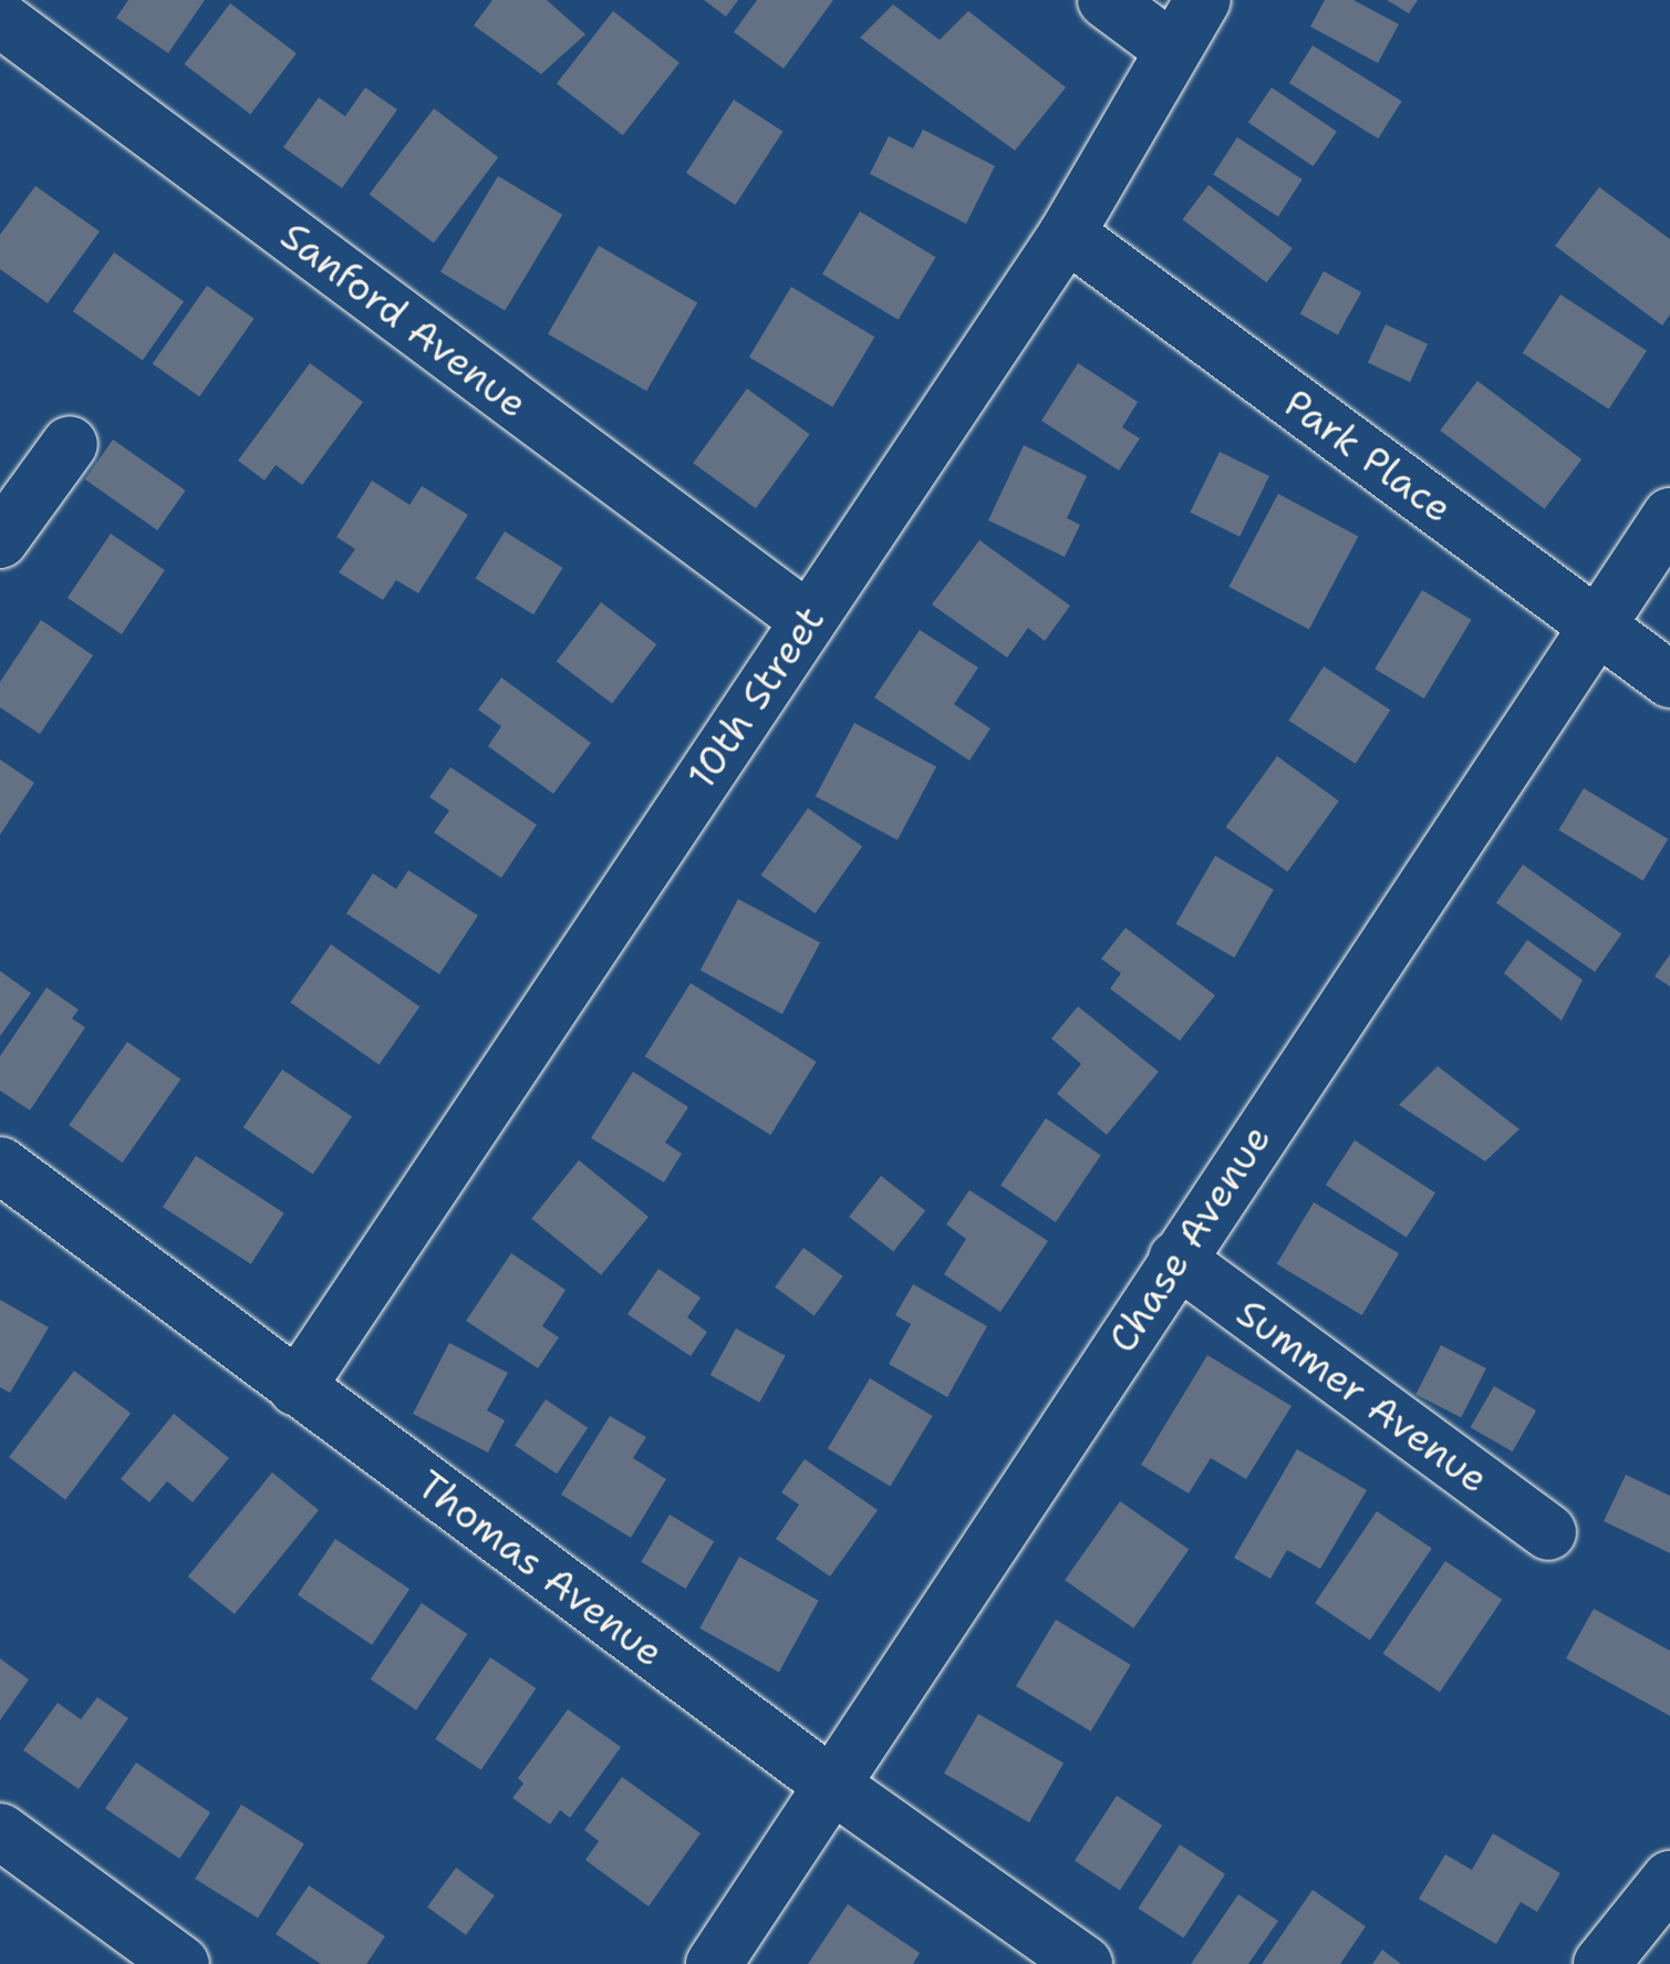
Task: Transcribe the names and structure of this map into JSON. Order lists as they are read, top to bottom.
{
  "streets": {
    "street": [
      "Sanford Avenue",
      "Park Place",
      "10th Street",
      "Chase Avenue",
      "Summer Avenue",
      "Thomas Avenue"
    ]
  },
  "crossings": [
    ["Sanford Avenue", "10th Street"],
    ["Park Place", "10th Street"],
    ["Park Place", "Chase Avenue"],
    ["10th Street", "Thomas Avenue"],
    ["Chase Avenue", "Summer Avenue"],
    ["Chase Avenue", "Thomas Avenue"]
  ]
}
